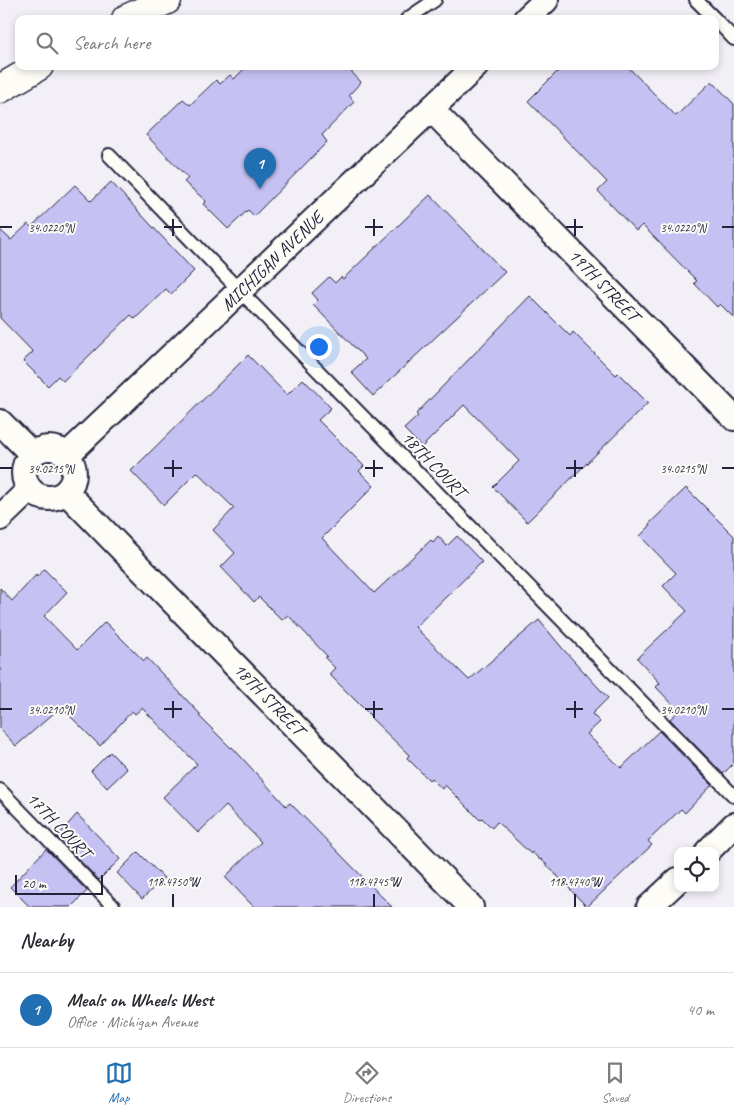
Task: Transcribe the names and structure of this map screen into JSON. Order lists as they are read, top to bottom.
{
  "streets": {
    "street": ["MICHIGAN AVENUE", "19TH STREET", "18TH STREET"],
    "lane": ["18TH COURT", "17TH COURT"]
  },
  "crossings": [
    ["MICHIGAN AVENUE", "19TH STREET"],
    ["MICHIGAN AVENUE", "18TH COURT"],
    ["MICHIGAN AVENUE", "18TH STREET"]
  ],
  "scale_bar": "20 m",
  "page": {
    "search": "Search here",
    "pins": "1",
    "scale": "20 m",
    "heading": "Nearby",
    "list": [
      {
        "mark": "1",
        "name": "Meals on Wheels West",
        "note": "Office · Michigan Avenue",
        "value": "40 m"
      }
    ],
    "nav": ["Map", "Directions", "Saved"]
  },
  "coordinates": [
    "34.0220°N",
    "34.0215°N",
    "34.0210°N",
    "118.4750°W",
    "118.4745°W",
    "118.4740°W"
  ]
}
